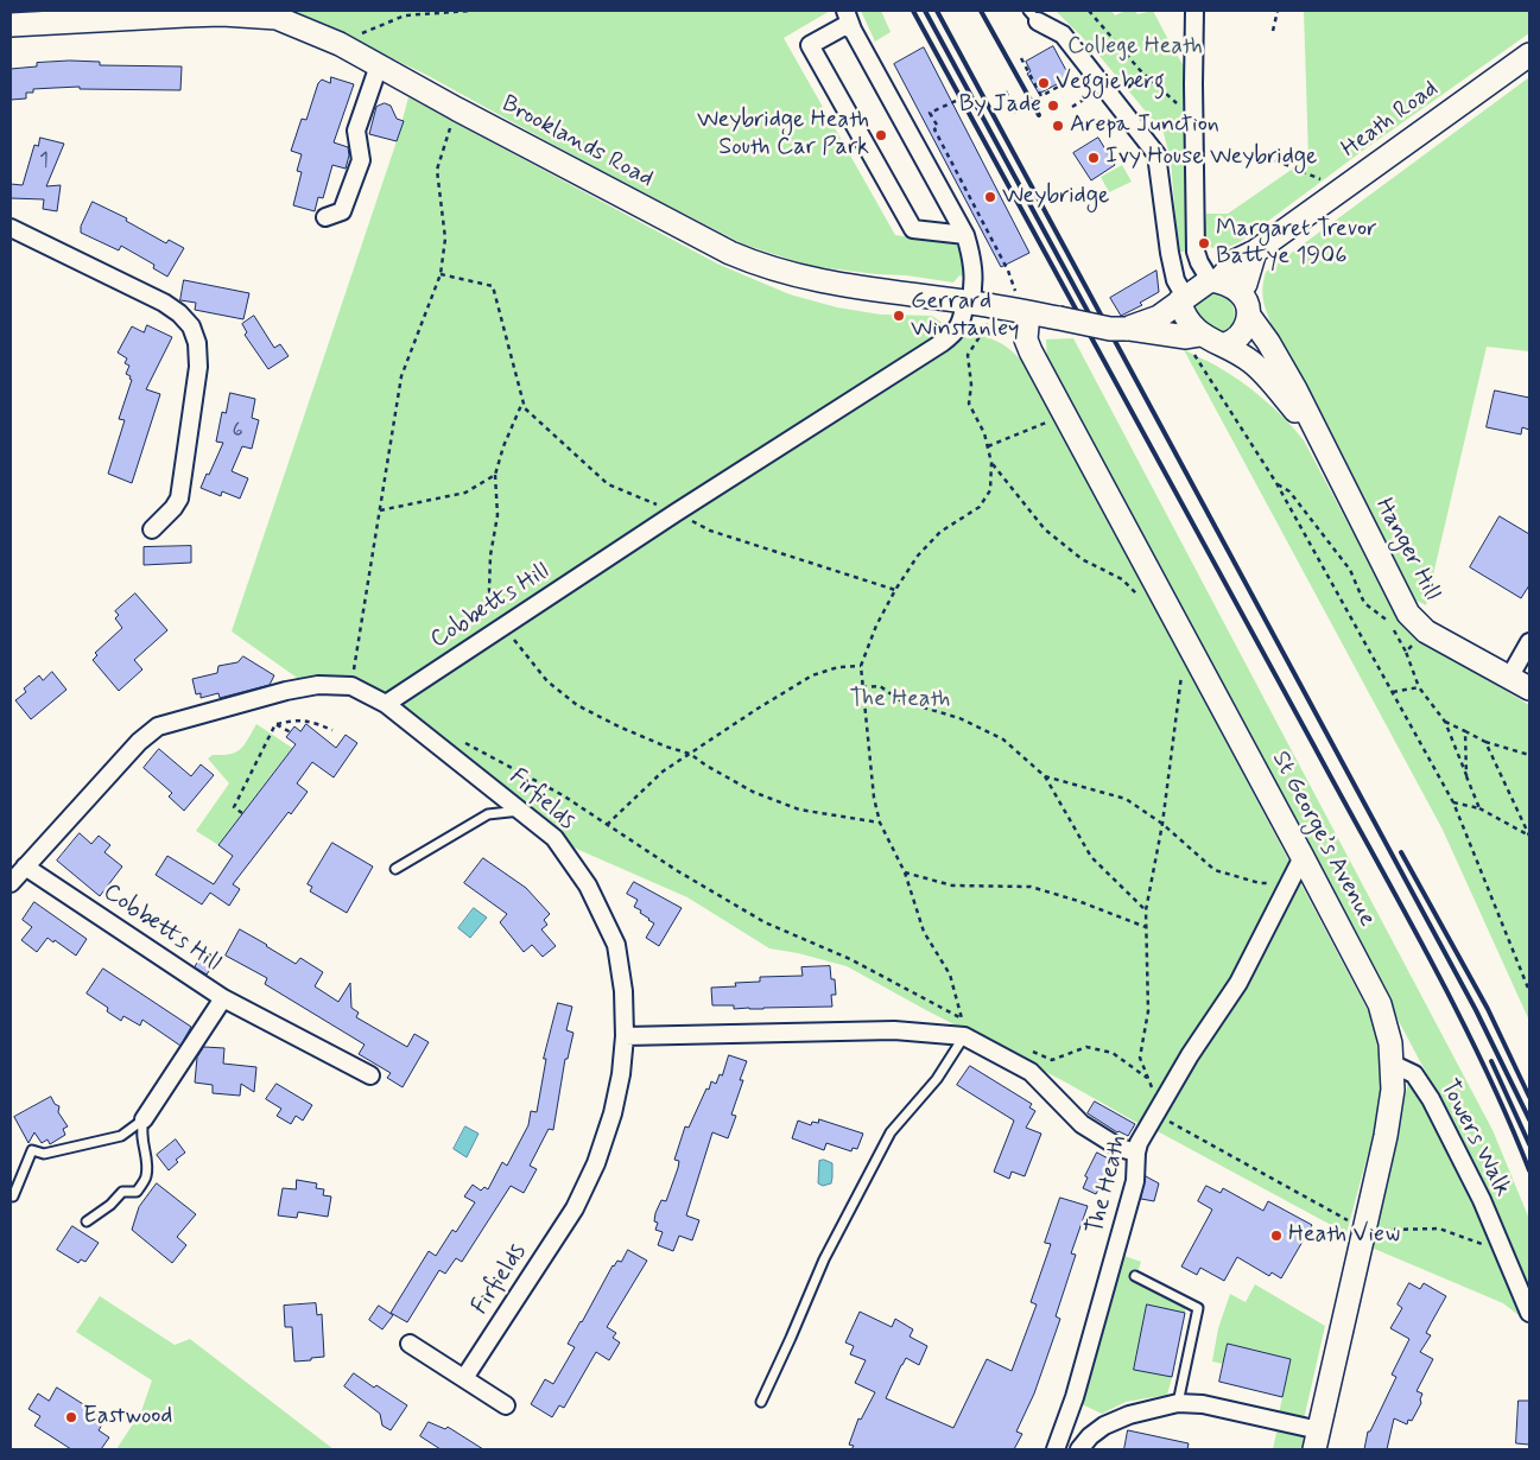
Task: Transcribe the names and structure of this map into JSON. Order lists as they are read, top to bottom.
{
  "streets": {
    "main road": [
      "Heath Road",
      "Brooklands Road",
      "Hanger Hill",
      "St George’s Avenue"
    ],
    "street": [
      "Cobbetts Hill",
      "Firfields",
      "Towers Walk",
      "The Heath"
    ]
  },
  "crossings": [
    ["Heath Road", "Brooklands Road"],
    ["Heath Road", "Hanger Hill"],
    ["Brooklands Road", "Hanger Hill"],
    ["Brooklands Road", "Cobbetts Hill"],
    ["Brooklands Road", "St George’s Avenue"],
    ["Cobbetts Hill", "Firfields"],
    ["St George’s Avenue", "Towers Walk"],
    ["St George’s Avenue", "The Heath"]
  ],
  "parks": ["College Heath", "The Heath"],
  "places": [
    "Veggieberg",
    "By Jade",
    "Arepa Junction",
    "Weybridge Heath South Car Park",
    "Ivy House Weybridge",
    "Weybridge",
    "Margaret Trevor Battye 1906",
    "Gerrard Winstanley",
    "Heath View",
    "Eastwood"
  ],
  "house_numbers": ["1", "6"]
}
